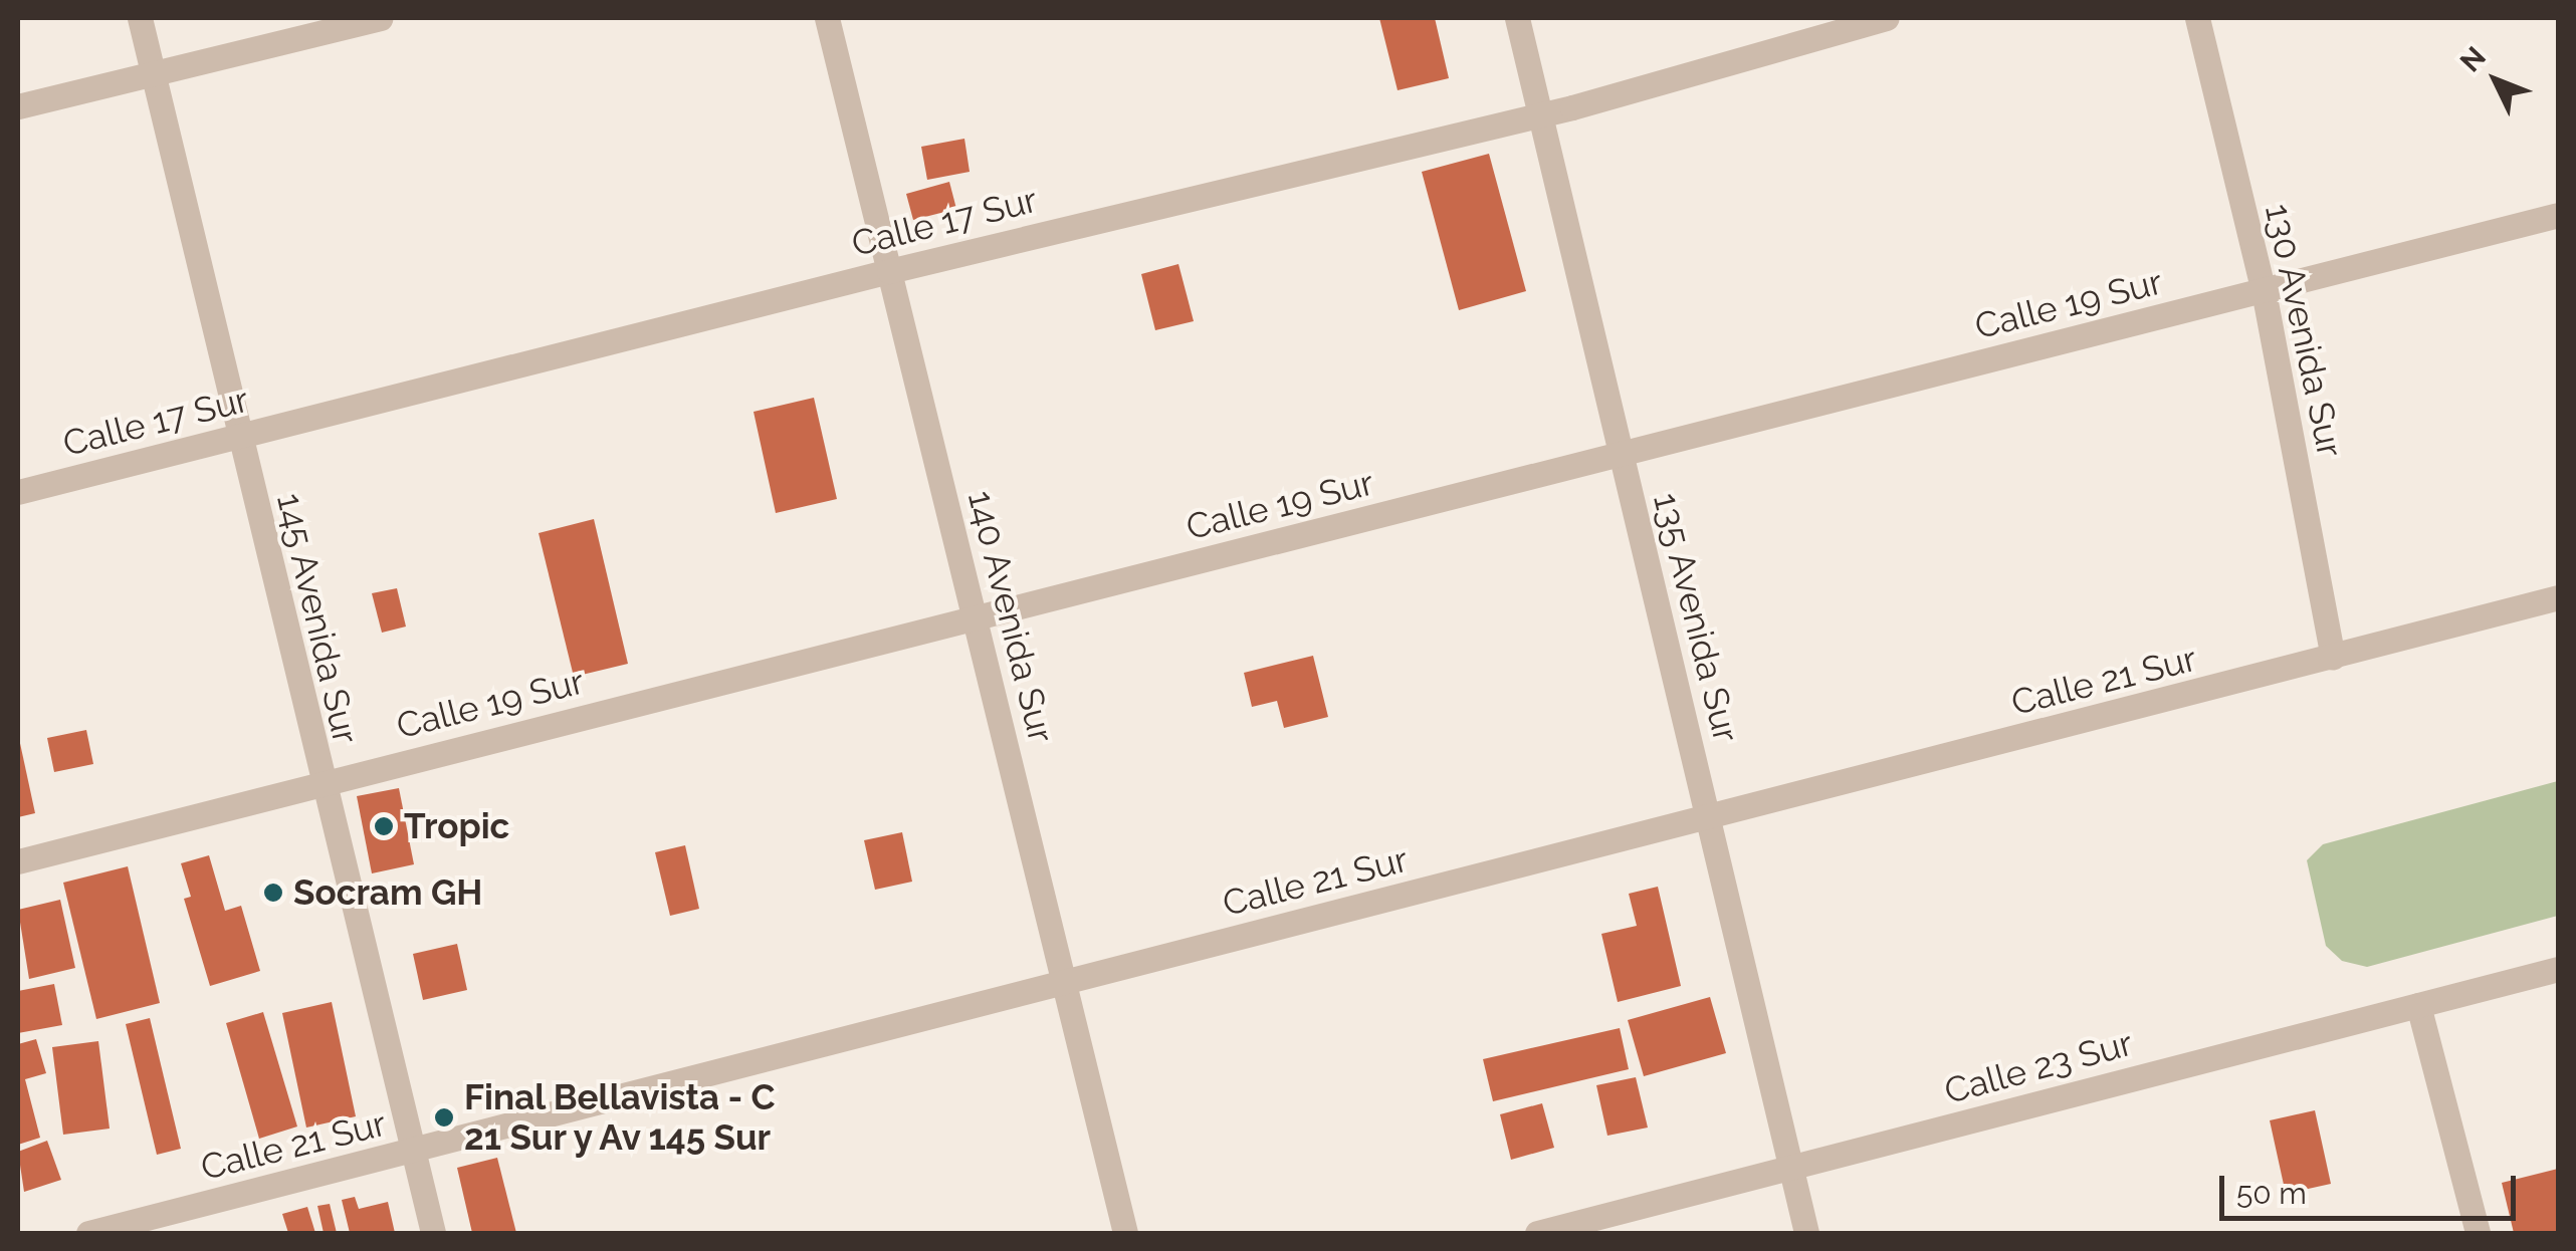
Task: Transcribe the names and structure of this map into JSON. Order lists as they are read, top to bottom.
{
  "streets": {
    "street": [
      "Calle 17 Sur",
      "Calle 19 Sur",
      "130 Avenida Sur",
      "140 Avenida Sur",
      "135 Avenida Sur",
      "145 Avenida Sur",
      "Calle 21 Sur",
      "Calle 23 Sur"
    ]
  },
  "crossings": [
    ["Calle 17 Sur", "140 Avenida Sur"],
    ["Calle 17 Sur", "135 Avenida Sur"],
    ["Calle 17 Sur", "145 Avenida Sur"],
    ["Calle 19 Sur", "130 Avenida Sur"],
    ["Calle 19 Sur", "140 Avenida Sur"],
    ["Calle 19 Sur", "135 Avenida Sur"],
    ["Calle 19 Sur", "145 Avenida Sur"],
    ["130 Avenida Sur", "Calle 21 Sur"],
    ["140 Avenida Sur", "Calle 21 Sur"],
    ["135 Avenida Sur", "Calle 21 Sur"],
    ["135 Avenida Sur", "Calle 23 Sur"],
    ["145 Avenida Sur", "Calle 21 Sur"]
  ],
  "places": ["Tropic", "Socram GH", "Final Bellavista - C 21 Sur y Av 145 Sur"],
  "scale_bar": "50 m",
  "north": "top left"
}
